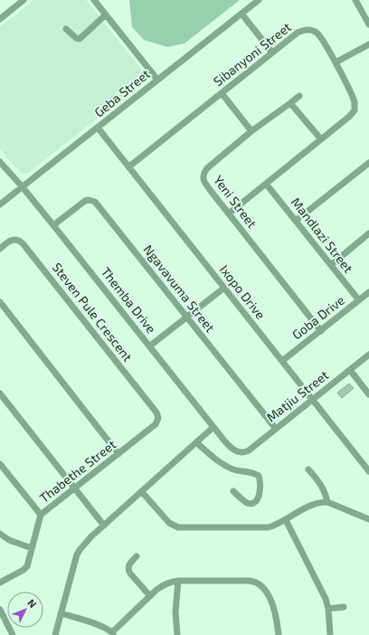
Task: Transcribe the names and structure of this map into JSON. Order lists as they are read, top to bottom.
{
  "streets": {
    "street": [
      "Sibanyoni Street",
      "Geba Street",
      "Yeni Street",
      "Mandlazi Street",
      "Ngavavuma Street",
      "Ixopo Drive",
      "Themba Drive",
      "Steven Pule Crescent",
      "Goba Drive",
      "Matjiu Street",
      "Thabethe Street"
    ]
  },
  "crossings": [
    ["Sibanyoni Street", "Yeni Street"],
    ["Sibanyoni Street", "Mandlazi Street"],
    ["Sibanyoni Street", "Ixopo Drive"],
    ["Geba Street", "Ixopo Drive"],
    ["Geba Street", "Themba Drive"],
    ["Yeni Street", "Goba Drive"],
    ["Mandlazi Street", "Goba Drive"],
    ["Ngavavuma Street", "Themba Drive"],
    ["Ngavavuma Street", "Matjiu Street"],
    ["Ixopo Drive", "Goba Drive"],
    ["Ixopo Drive", "Matjiu Street"],
    ["Themba Drive", "Matjiu Street"],
    ["Steven Pule Crescent", "Thabethe Street"]
  ],
  "north": "top right"
}
